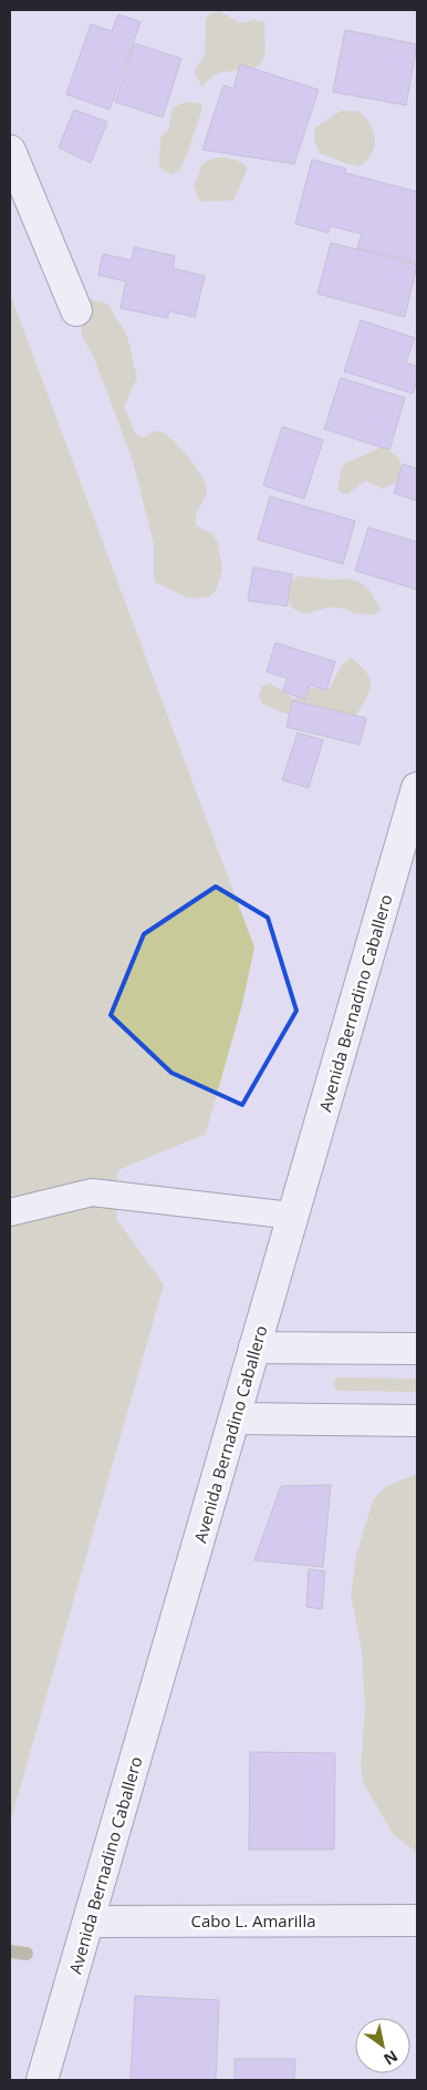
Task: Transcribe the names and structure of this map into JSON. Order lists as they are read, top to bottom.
{
  "streets": {
    "street": ["Avenida Bernadino Caballero", "Cabo L. Amarilla"]
  },
  "crossings": [
    ["Avenida Bernadino Caballero", "Cabo L. Amarilla"]
  ],
  "north": "bottom right"
}
